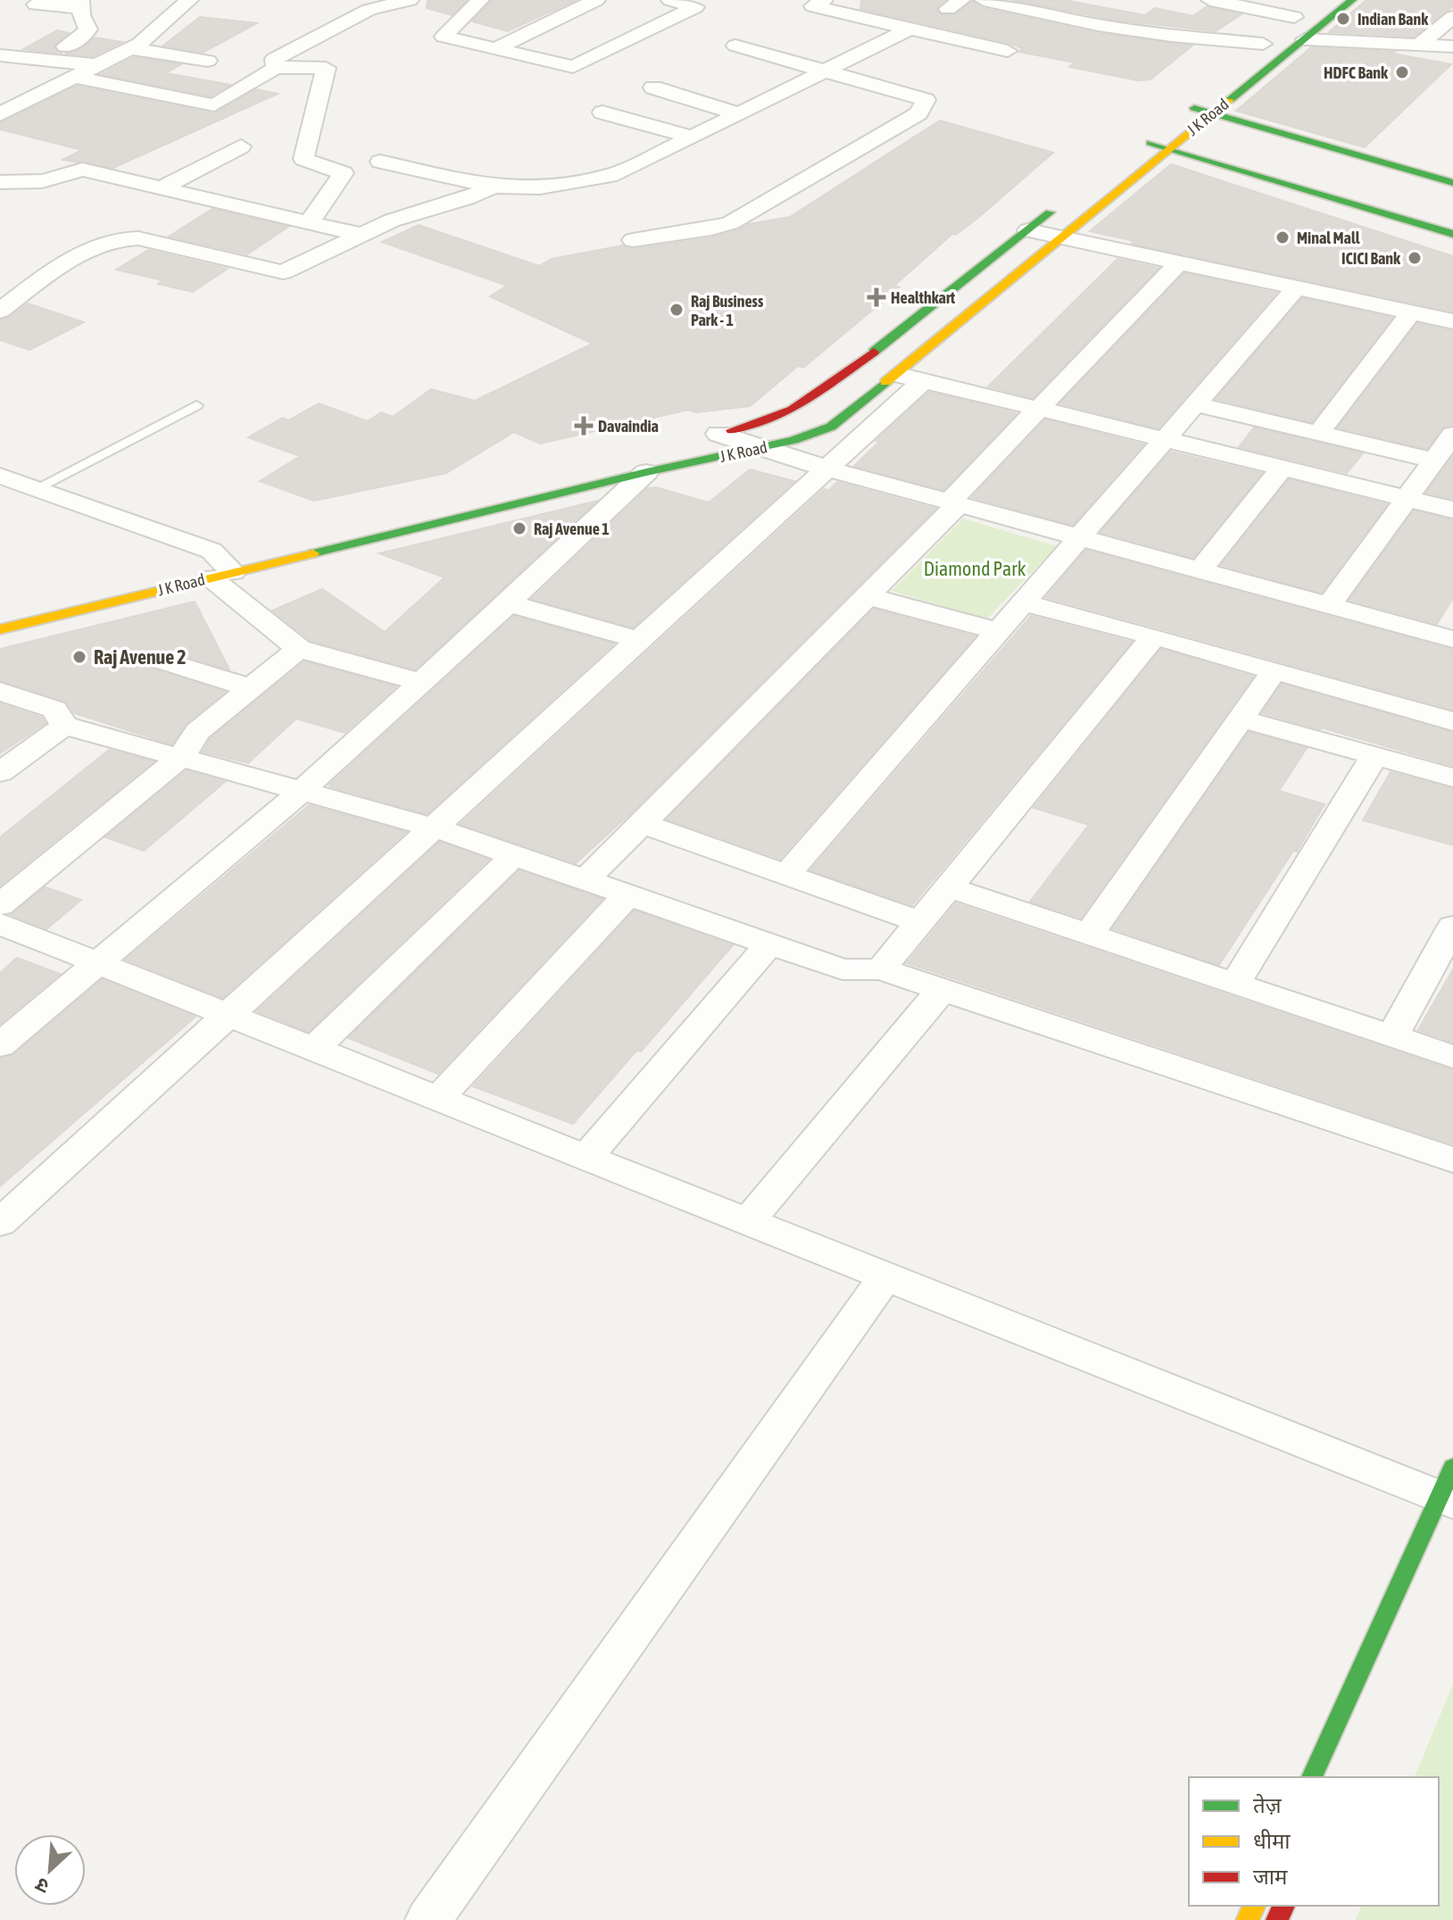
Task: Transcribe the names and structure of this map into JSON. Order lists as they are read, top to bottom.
{
  "streets": {
    "main road": ["J K Road"]
  },
  "parks": ["Diamond Park"],
  "places": {
    "other": [
      "Indian Bank",
      "HDFC Bank",
      "Minal Mall",
      "ICICI Bank",
      "Raj Business Park - 1",
      "Raj Avenue 1",
      "Raj Avenue 2"
    ],
    "health": ["Healthkart", "Davaindia"]
  },
  "legend": ["तेज़", "धीमा", "जाम"],
  "north": "bottom left"
}
